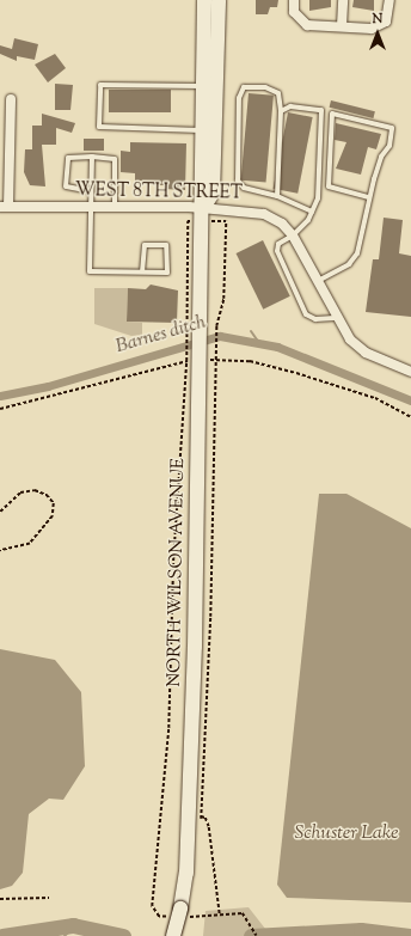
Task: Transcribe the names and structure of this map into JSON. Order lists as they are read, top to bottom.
{
  "streets": {
    "main road": ["NORTH WILSON AVENUE"],
    "street": ["WEST 8TH STREET"]
  },
  "crossings": [
    ["WEST 8TH STREET", "NORTH WILSON AVENUE"]
  ],
  "water": ["Barnes ditch", "Schuster Lake"],
  "north": "top"
}
